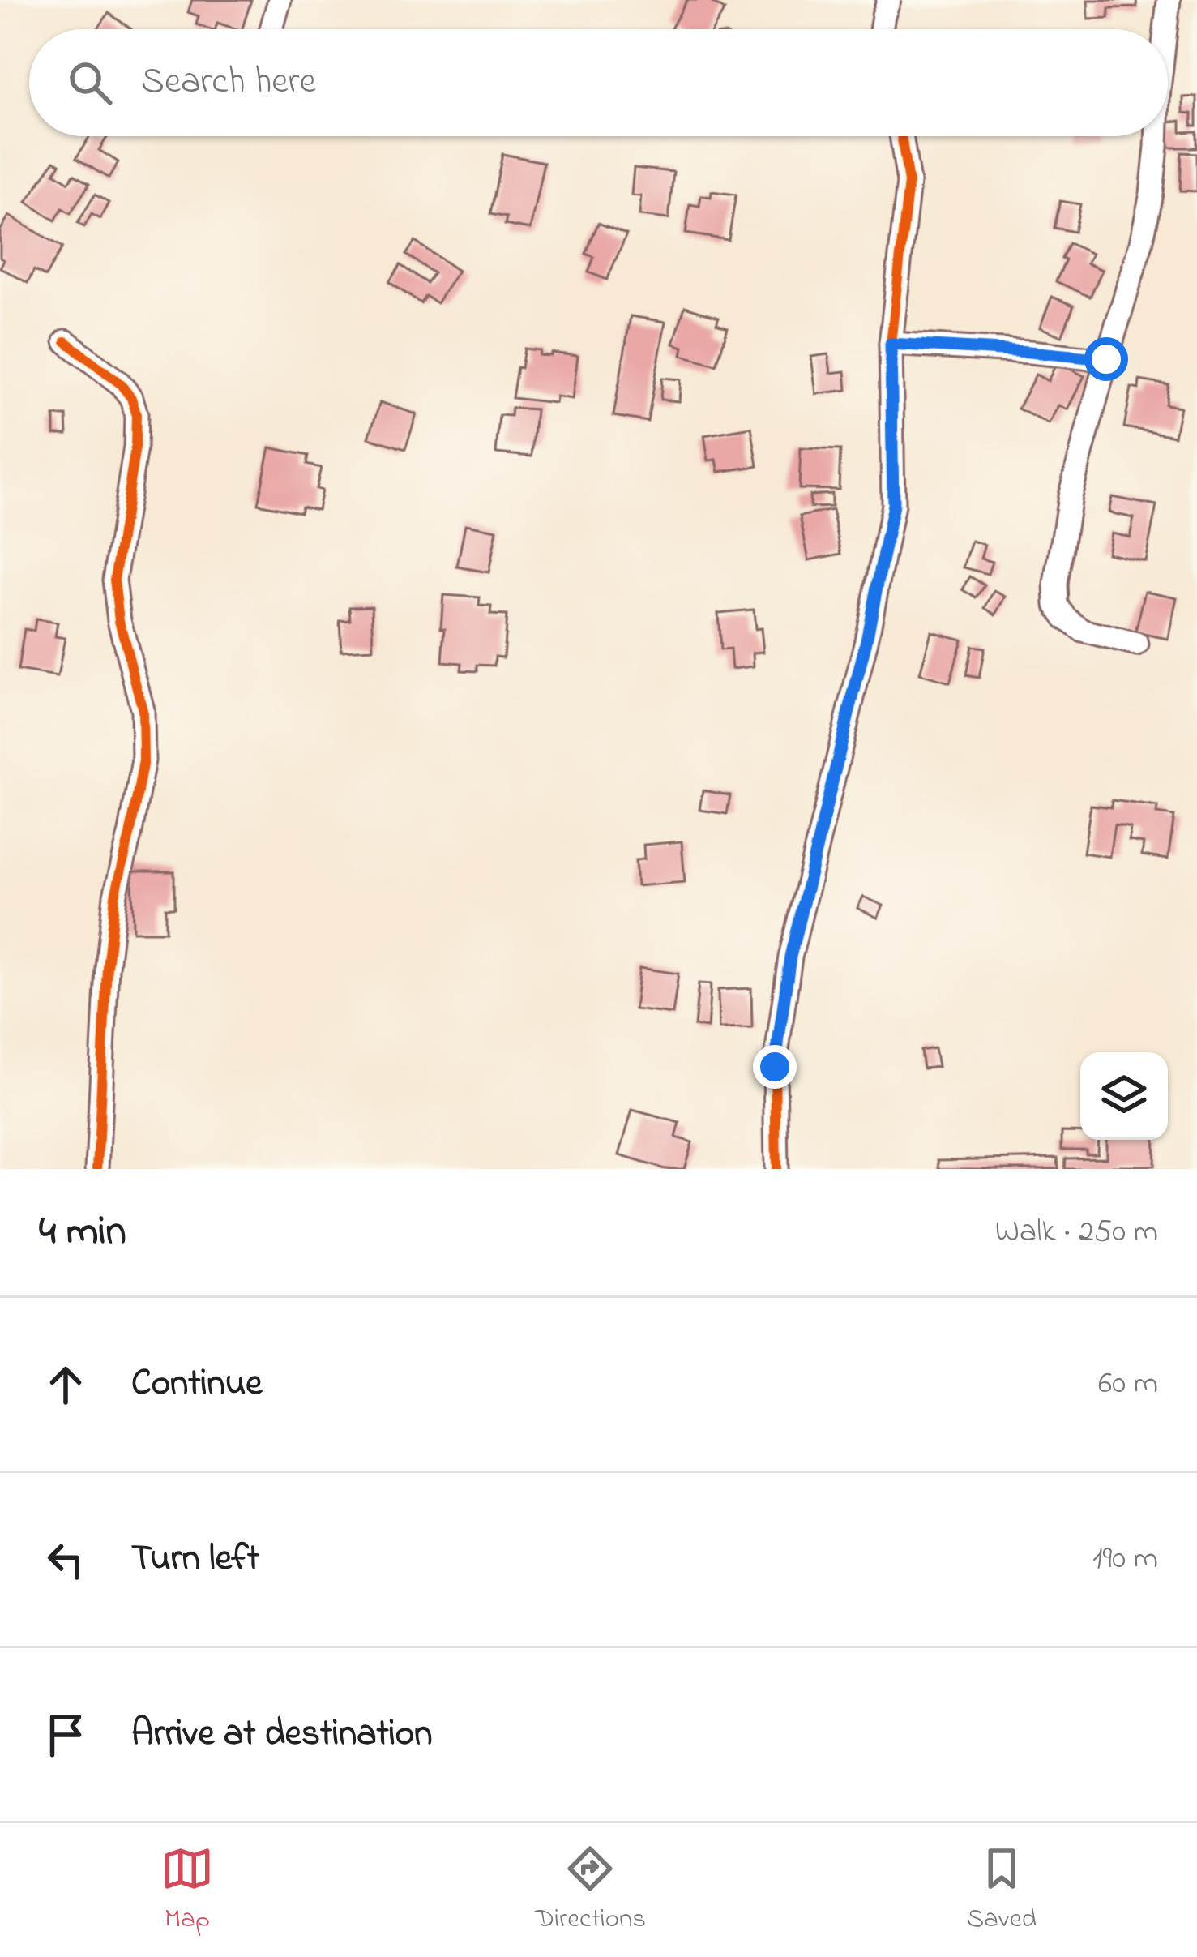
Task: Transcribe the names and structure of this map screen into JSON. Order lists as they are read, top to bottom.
{
  "page": {
    "search": "Search here",
    "heading": ["4 min", "Walk · 250 m"],
    "list": [
      ["Continue", "60 m"],
      ["Turn left", "190 m"],
      "Arrive at destination"
    ],
    "nav": ["Map", "Directions", "Saved"]
  }
}
